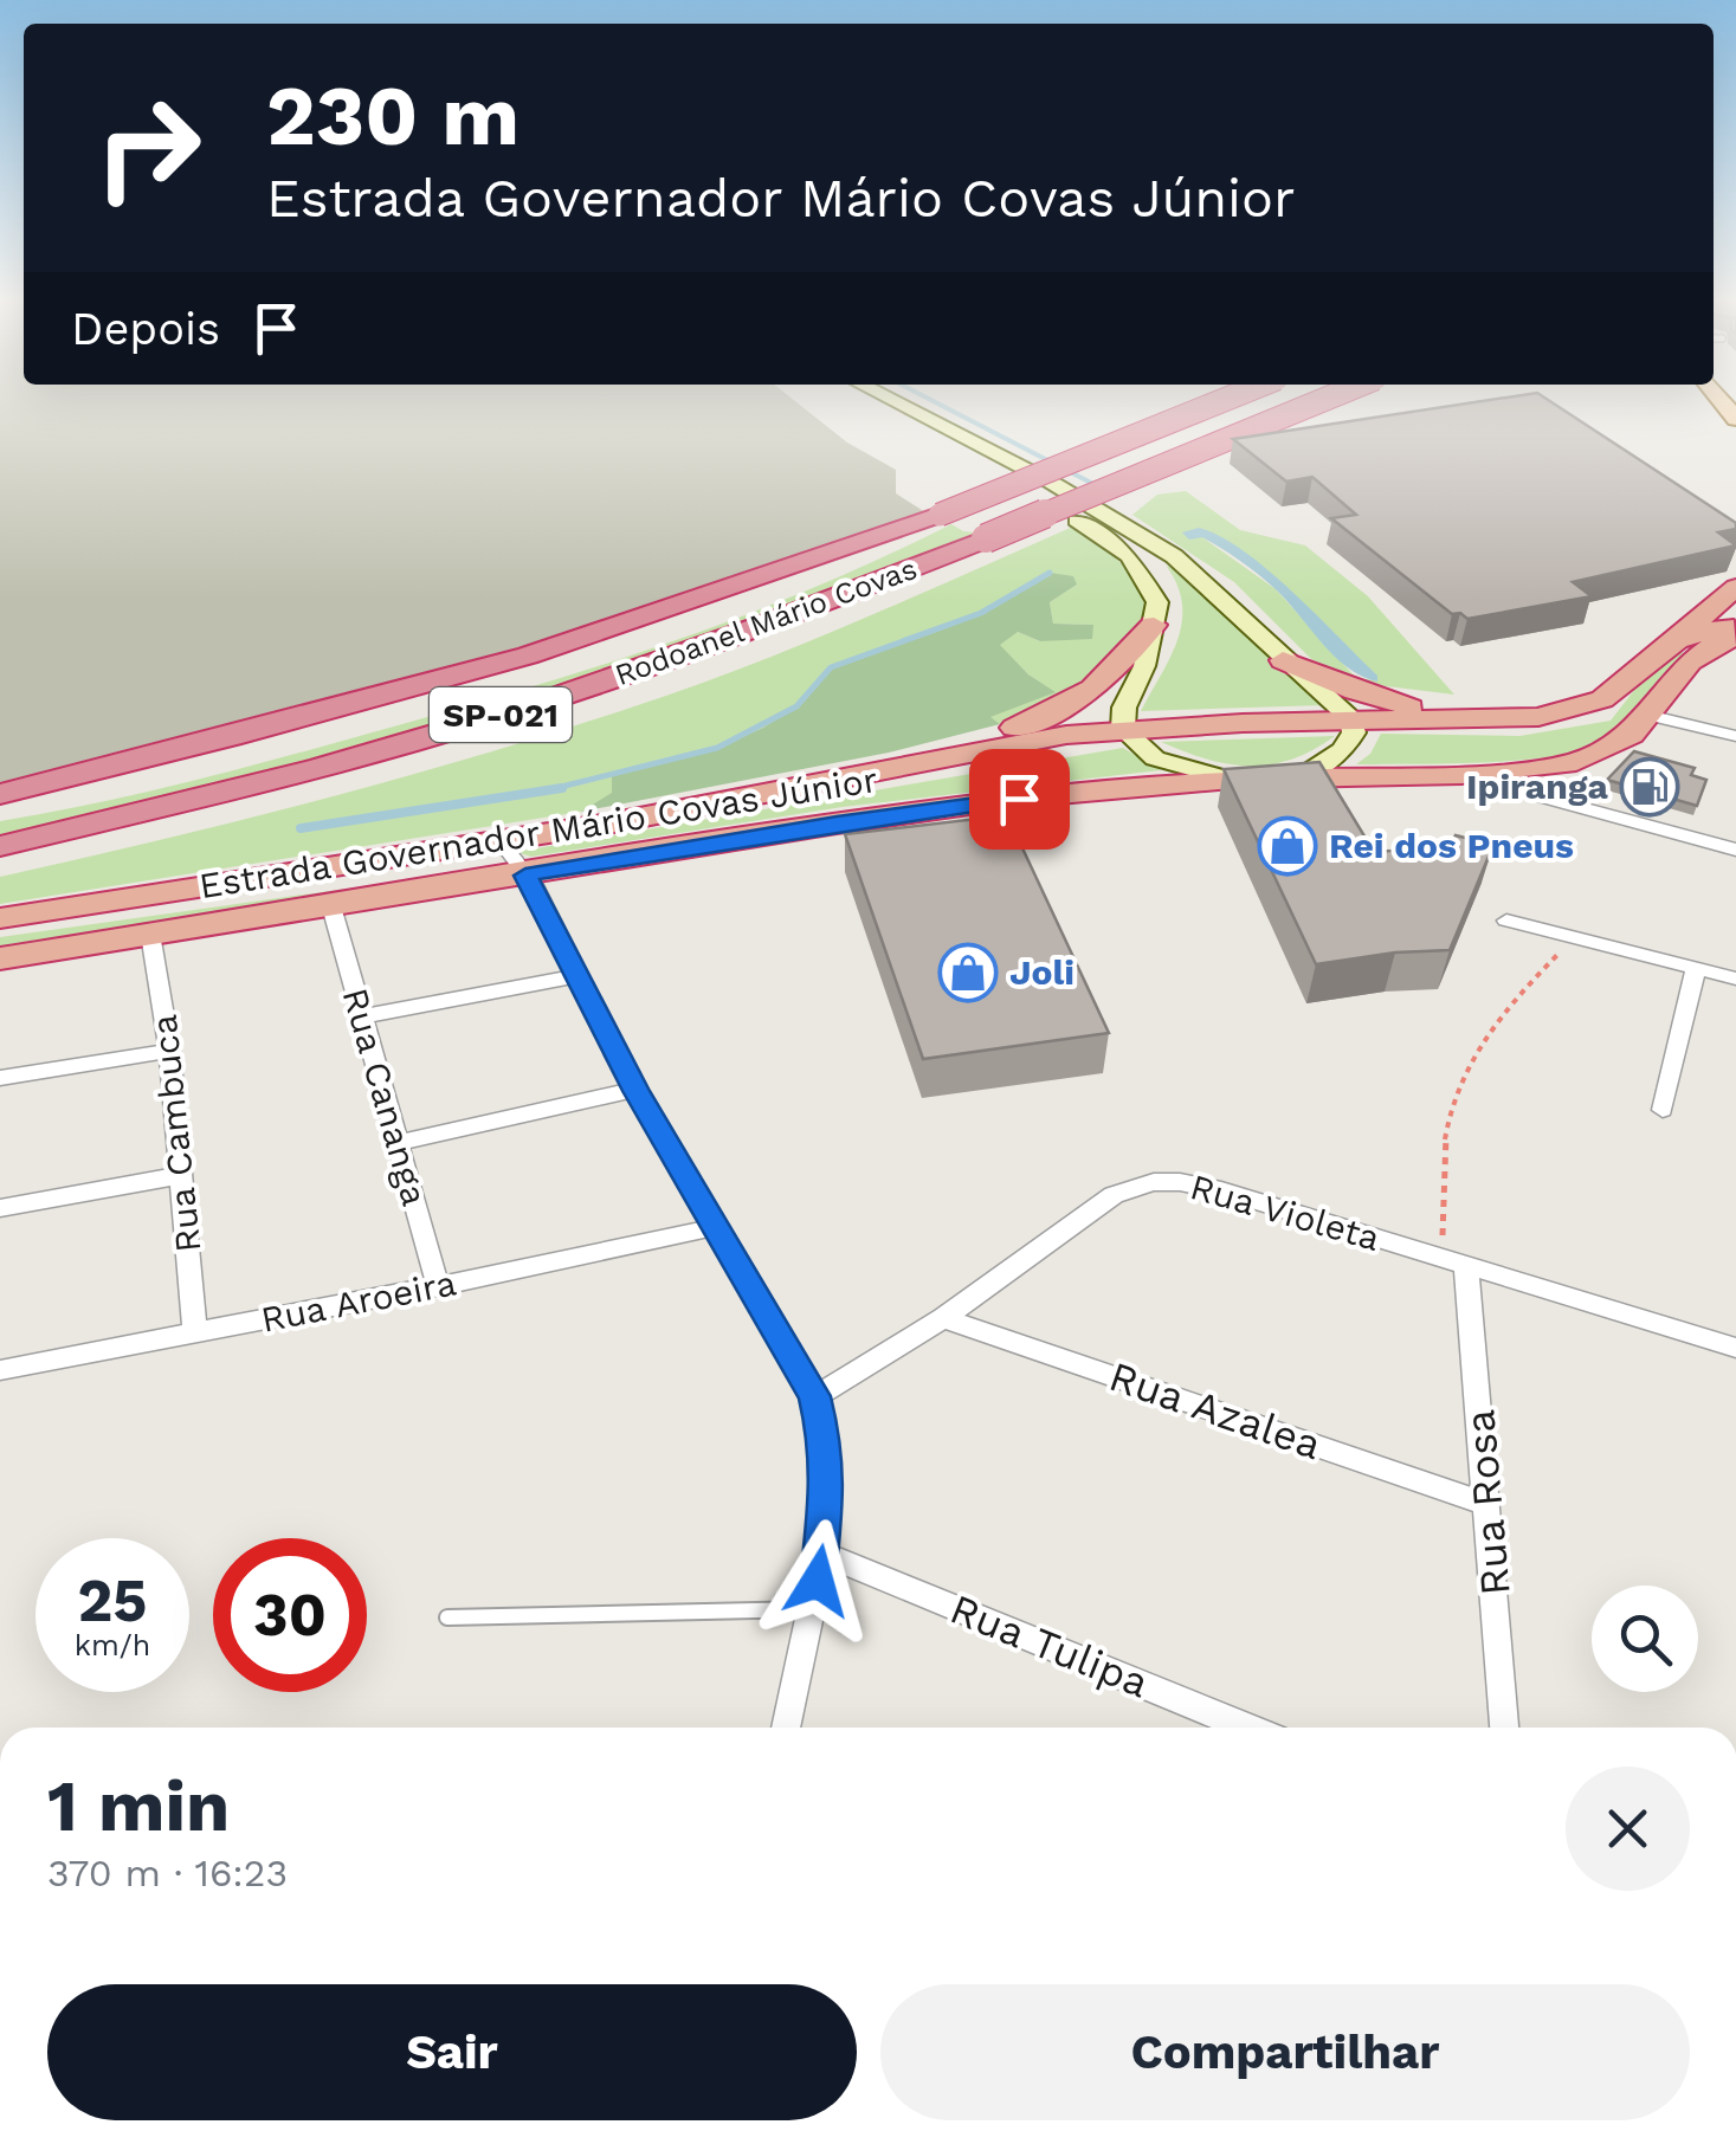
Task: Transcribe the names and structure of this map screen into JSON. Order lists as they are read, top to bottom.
{
  "streets": {
    "highway": ["Rodoanel Mário Covas", "SP-021", "Estrada Governador Mário Covas Júnior"],
    "street": [
      "Rua Cananga",
      "Rua Cambuca",
      "Rua Violeta",
      "Rua Aroeira",
      "Rua Azalea",
      "Rua Rosa",
      "Rua Tulipa"
    ]
  },
  "crossings": [
    ["Estrada Governador Mário Covas Júnior", "Rua Cananga"],
    ["Estrada Governador Mário Covas Júnior", "Rua Cambuca"],
    ["Rua Cananga", "Rua Aroeira"],
    ["Rua Cambuca", "Rua Aroeira"],
    ["Rua Violeta", "Rua Azalea"],
    ["Rua Violeta", "Rua Rosa"],
    ["Rua Azalea", "Rua Rosa"]
  ],
  "places": {
    "fuel station": ["Ipiranga"],
    "shop": ["Rei dos Pneus", "Joli"]
  },
  "page": {
    "turn": ["230 m", "Estrada Governador Mário Covas Júnior"],
    "then": "Depois",
    "speed": "25 km/h",
    "limit": "30",
    "heading": ["1 min", "370 m · 16:23"],
    "buttons": ["Sair", "Compartilhar"]
  }
}
